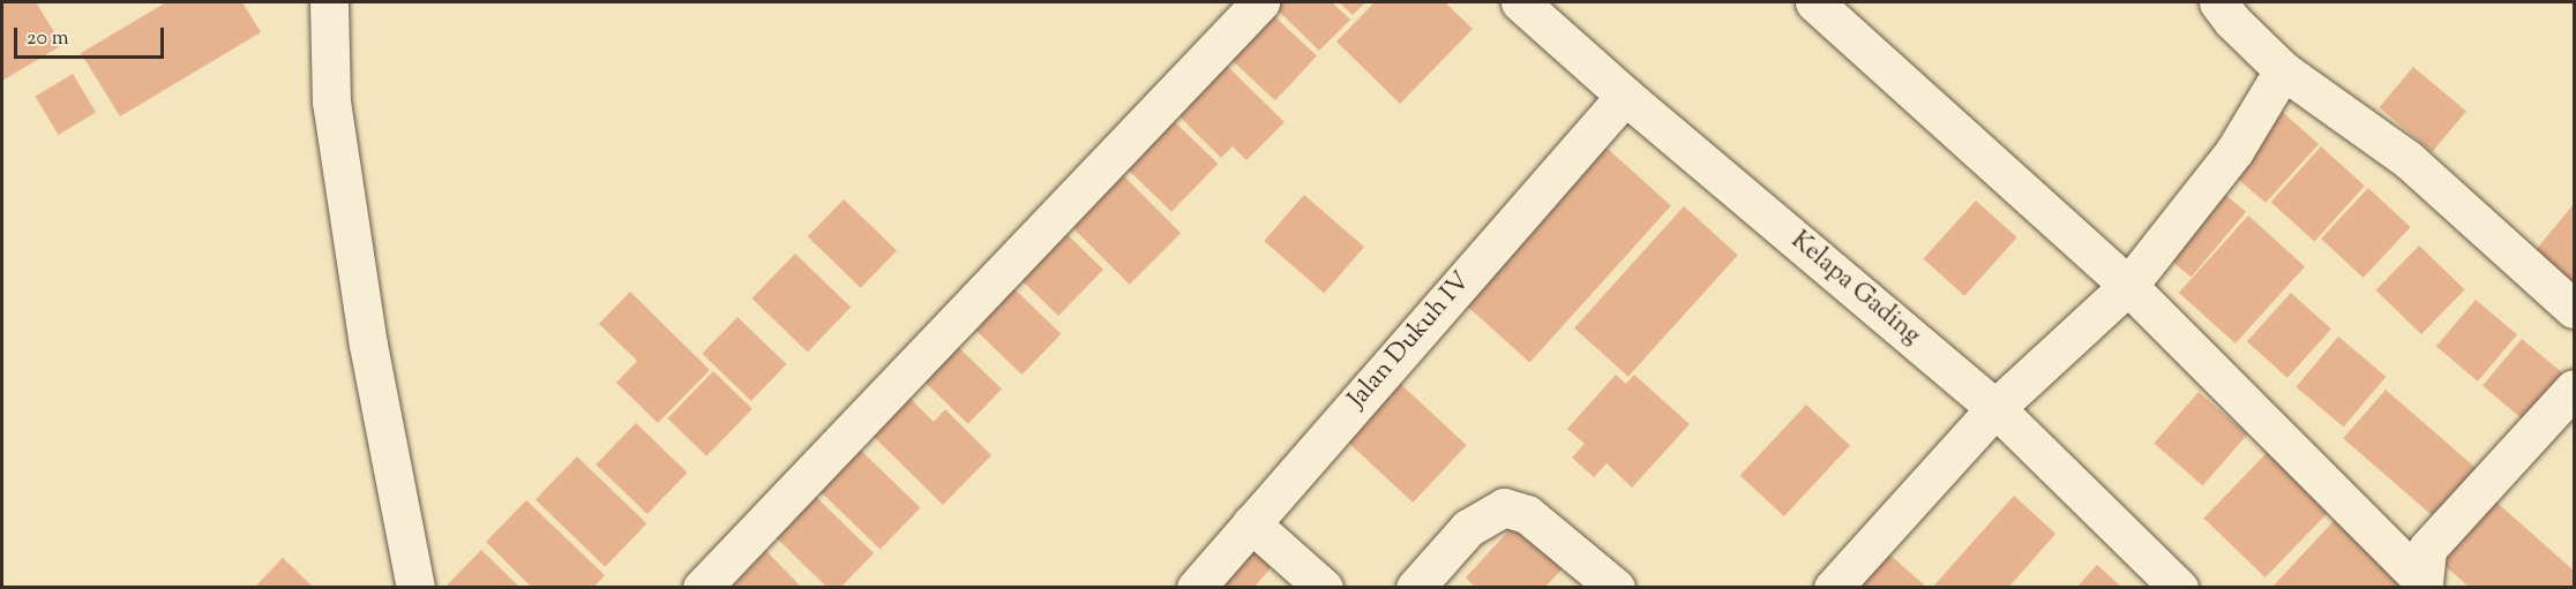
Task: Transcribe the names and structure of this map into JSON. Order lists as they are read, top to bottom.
{
  "streets": {
    "street": ["Kelapa Gading", "Jalan Dukuh IV"]
  },
  "crossings": [
    ["Kelapa Gading", "Jalan Dukuh IV"]
  ],
  "scale_bar": "20 m"
}
